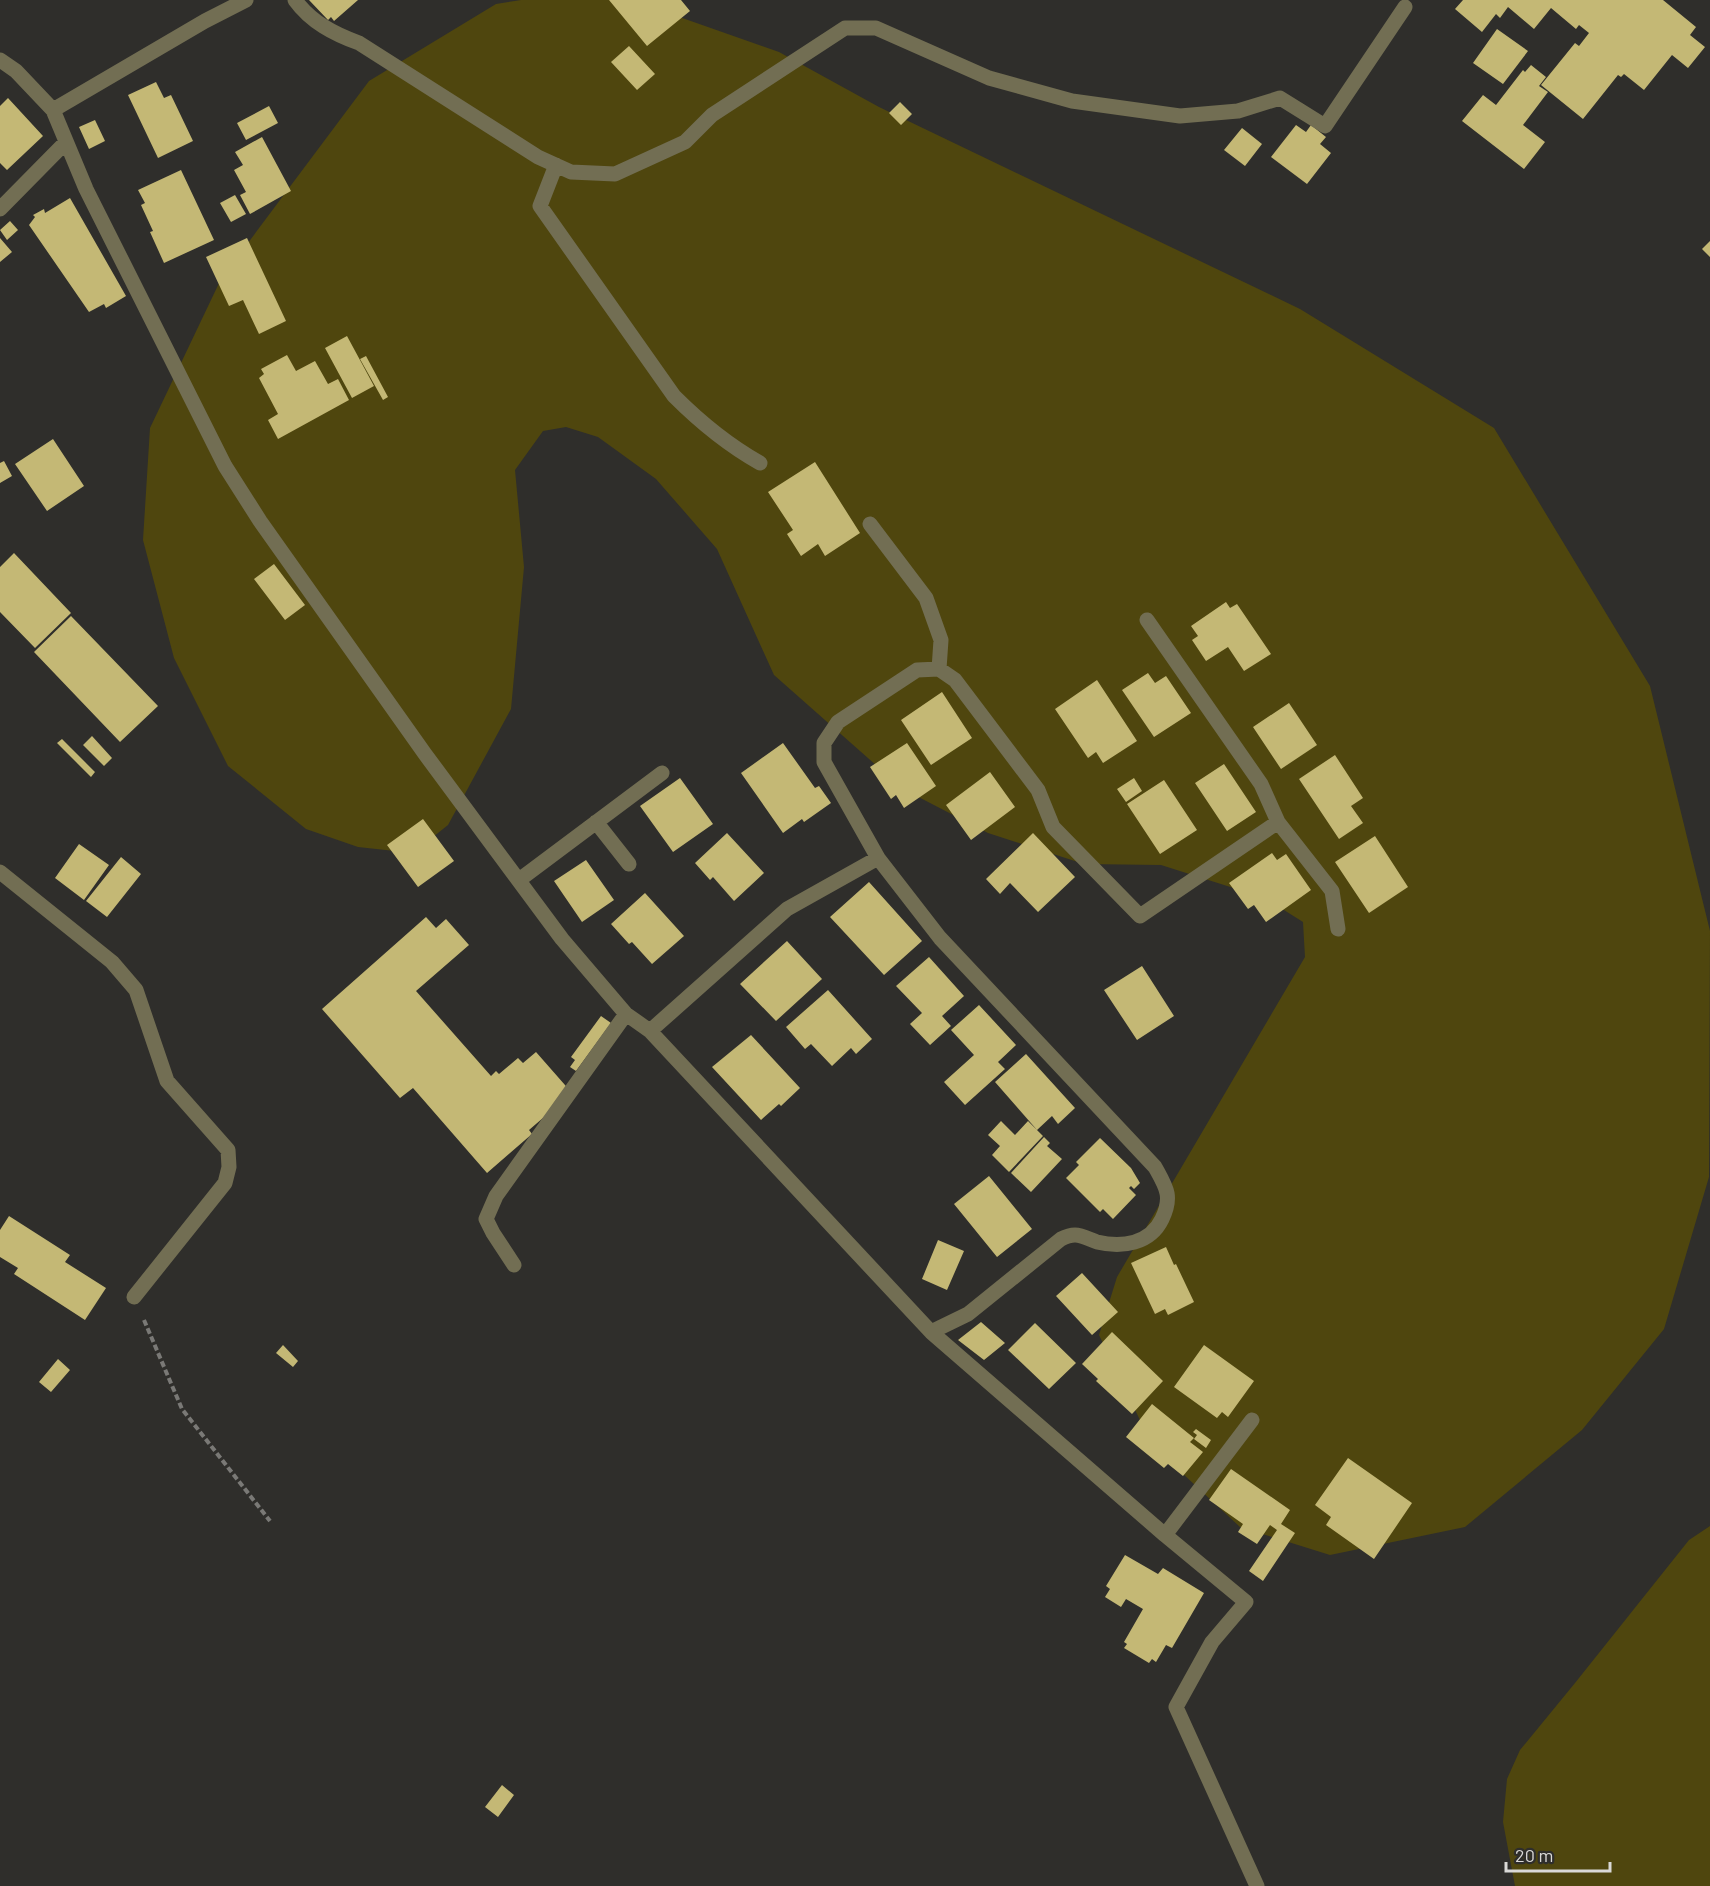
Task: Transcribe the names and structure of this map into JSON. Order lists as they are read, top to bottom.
{
  "scale_bar": "20 m"
}
